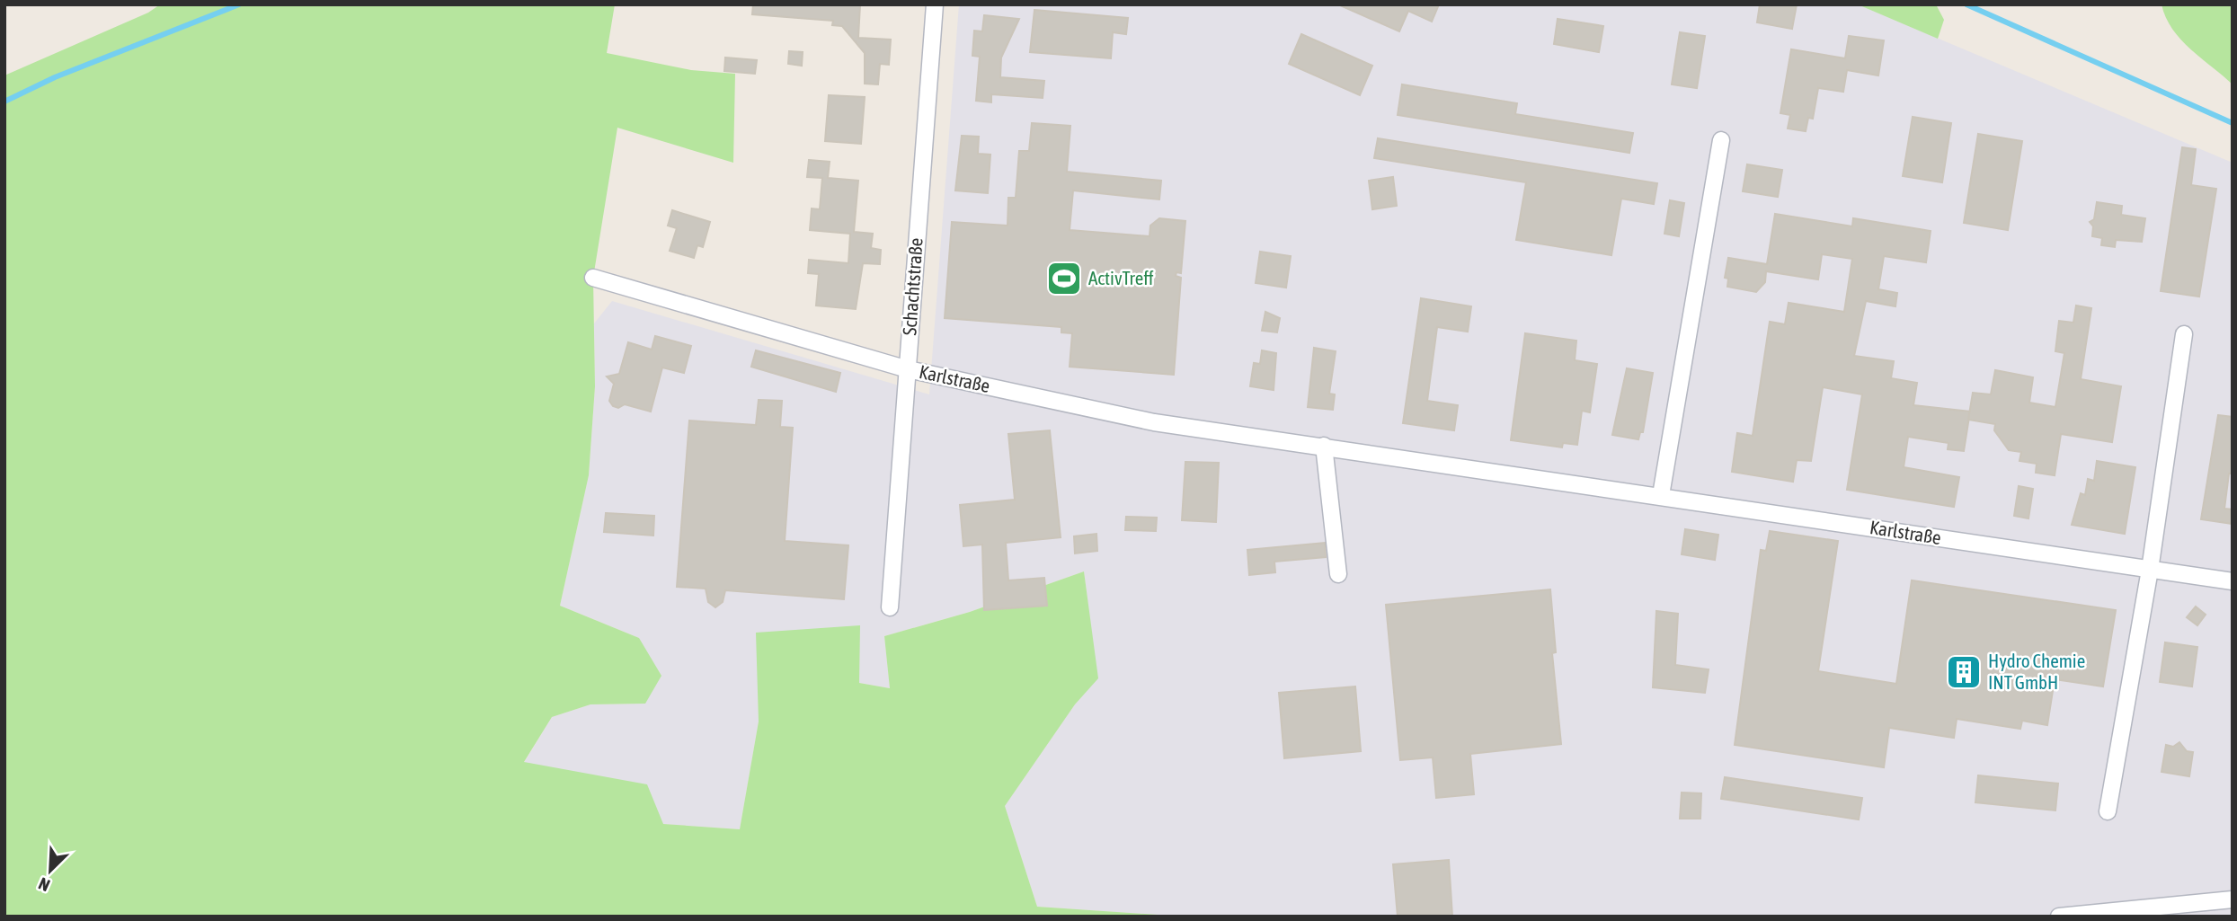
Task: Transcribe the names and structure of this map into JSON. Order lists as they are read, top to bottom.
{
  "streets": {
    "street": ["Schachtstraße", "Karlstraße"]
  },
  "crossings": [
    ["Schachtstraße", "Karlstraße"]
  ],
  "places": {
    "sports": ["ActivTreff"],
    "building": ["Hydro Chemie INT GmbH"]
  },
  "north": "bottom left"
}
